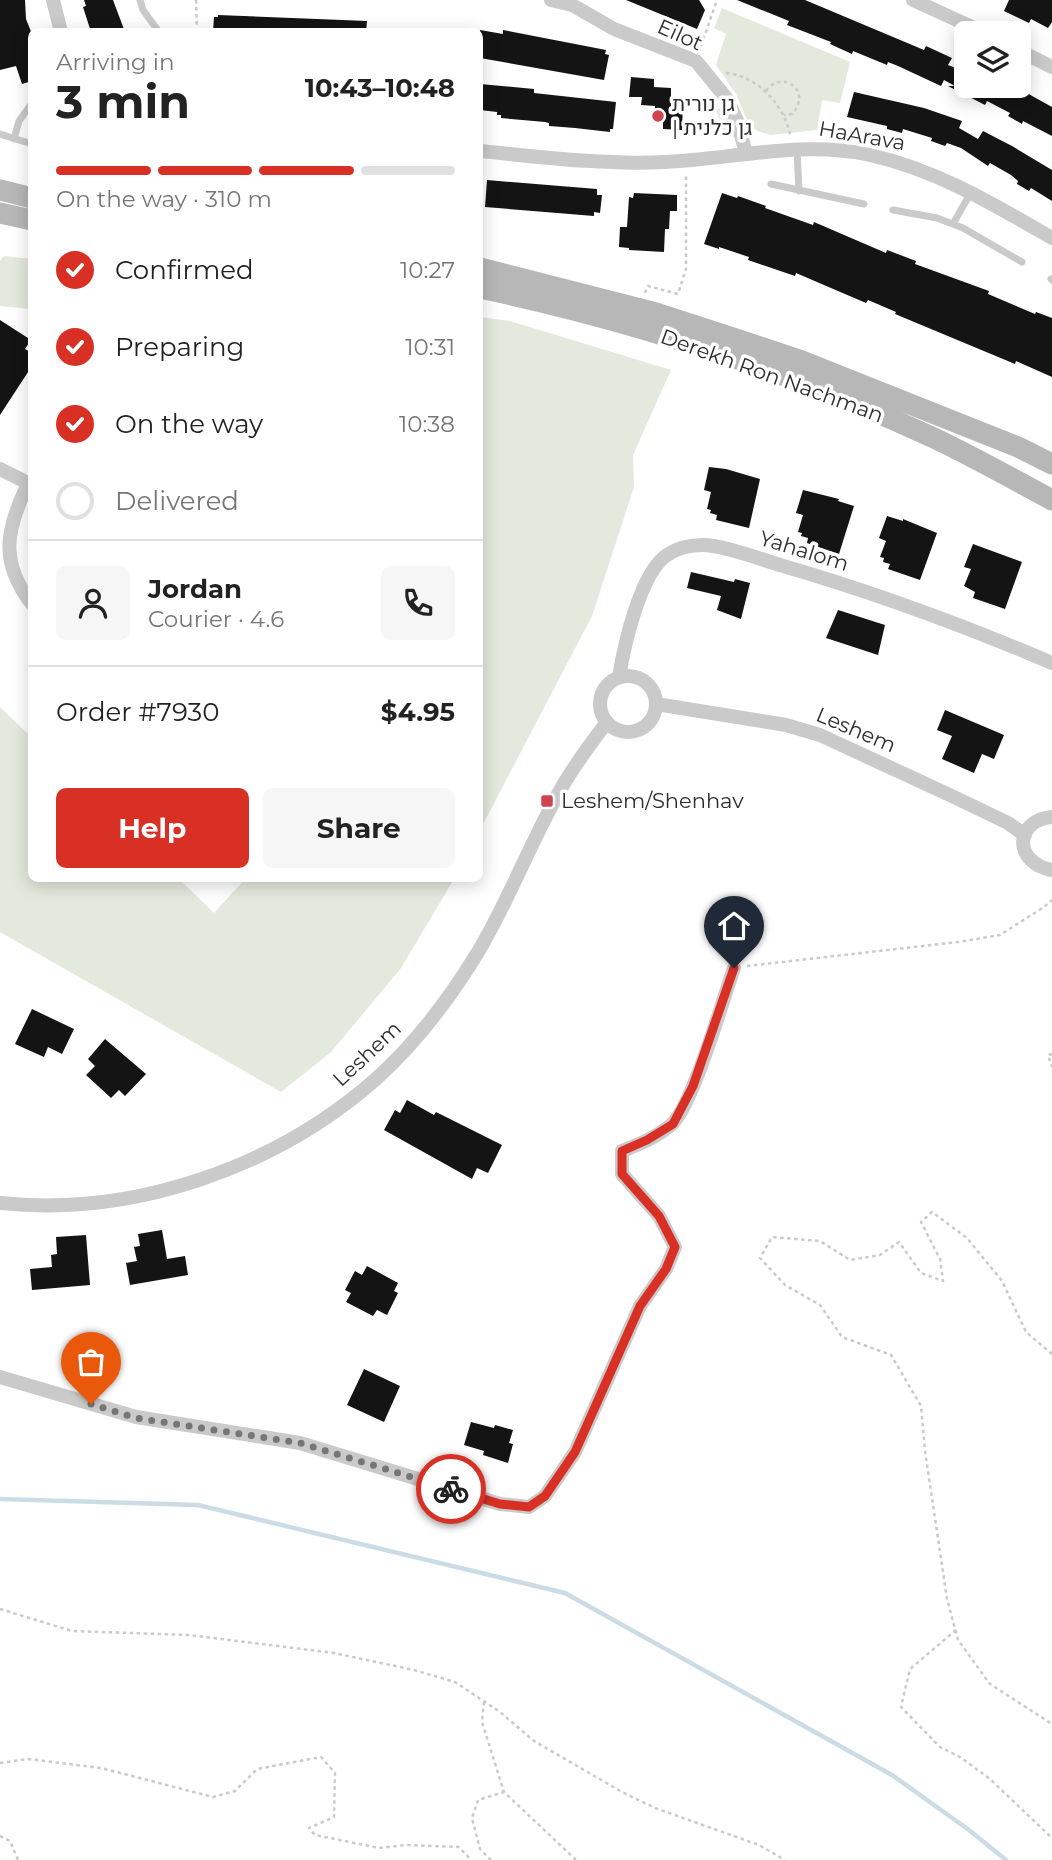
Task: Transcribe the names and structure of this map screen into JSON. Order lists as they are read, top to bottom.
{
  "streets": {
    "main road": ["Derekh Ron Nachman"],
    "street": [
      "Eilot",
      "HaArava",
      "Yahalom",
      "Leshem"
    ]
  },
  "crossings": [
    ["Eilot", "HaArava"],
    ["Yahalom", "Leshem"]
  ],
  "places": {
    "other": ["גן נורית | גן כלנית"],
    "transit": ["Leshem/Shenhav"]
  },
  "page": {
    "heading": ["3 min", "Arriving in", "10:43–10:48"],
    "panel": [
      "Jordan",
      "Courier · 4.6",
      "Order #7930",
      "$4.95"
    ],
    "bar": "On the way · 310 m",
    "list": [
      ["Confirmed", "10:27"],
      ["Preparing", "10:31"],
      ["On the way", "10:38"],
      "Delivered"
    ],
    "buttons": ["Help", "Share"]
  }
}
